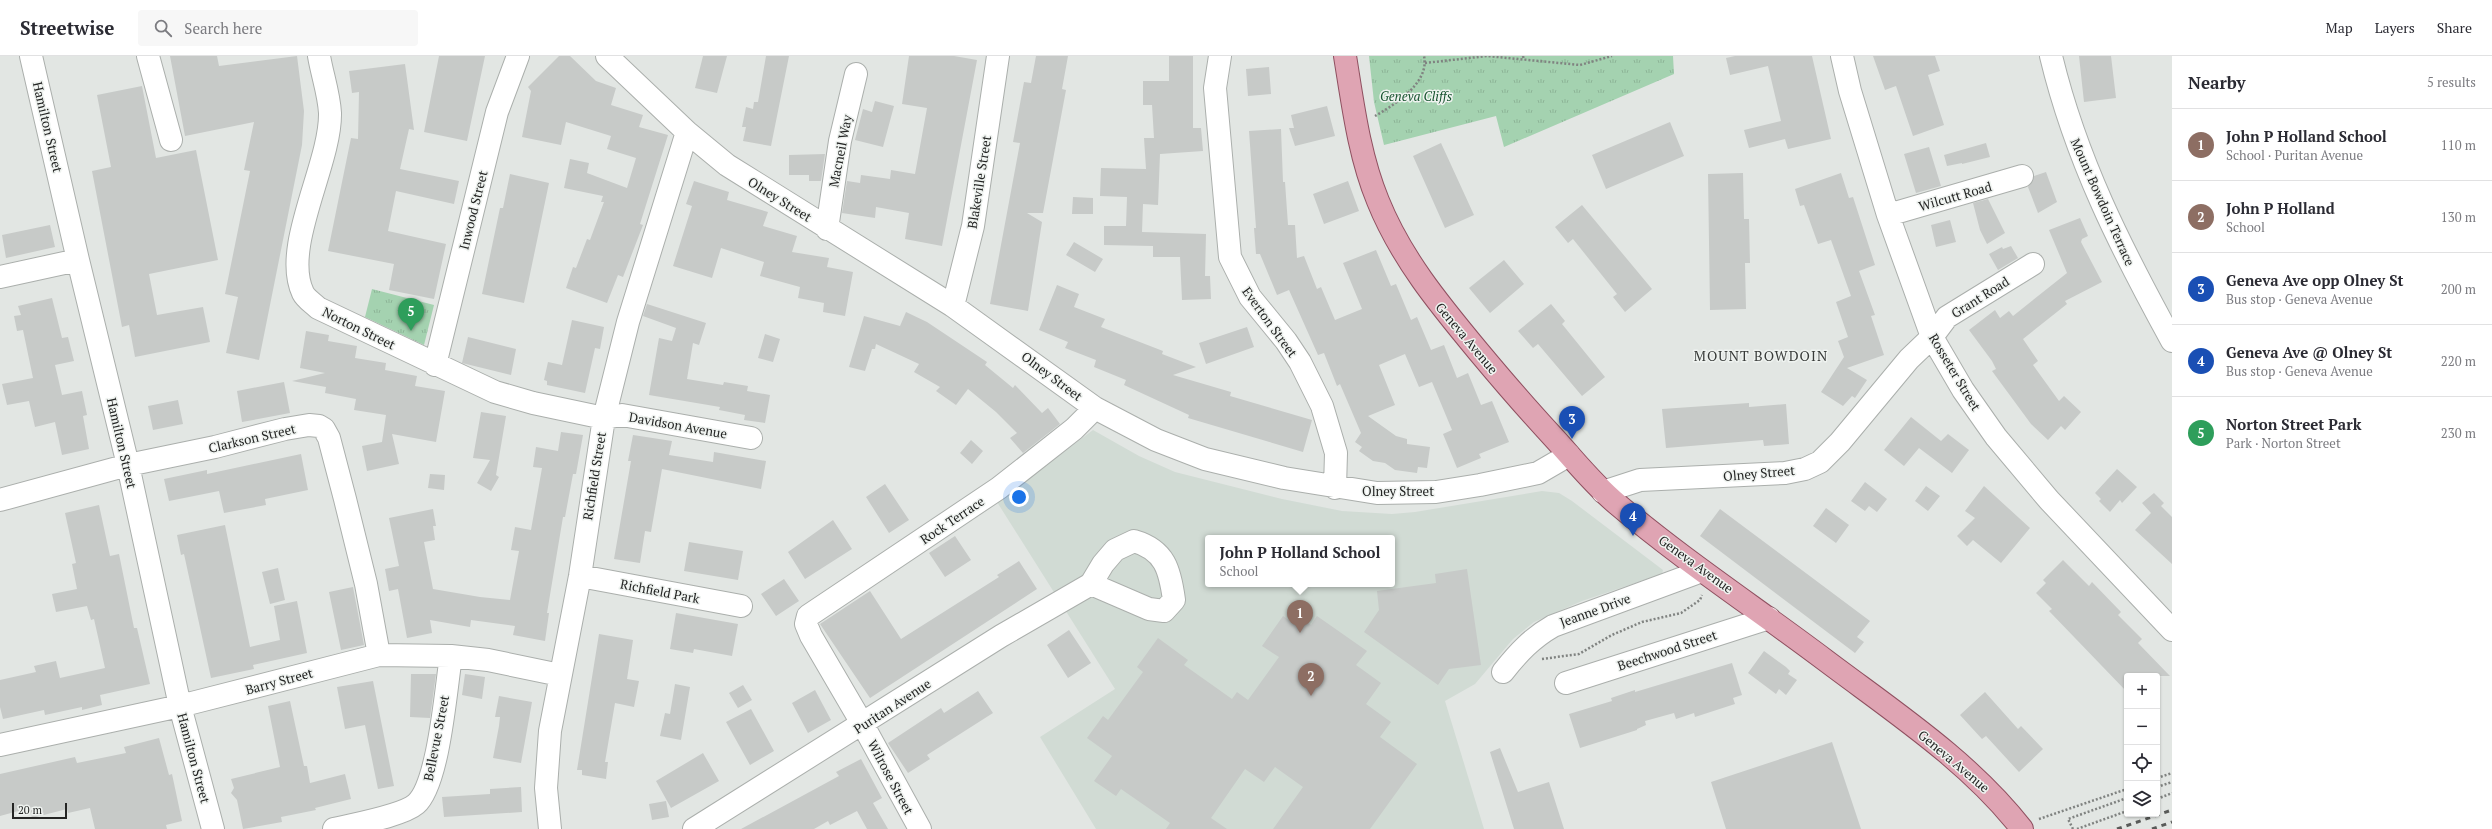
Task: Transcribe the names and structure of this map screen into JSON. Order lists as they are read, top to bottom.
{
  "streets": {
    "main road": ["Geneva Avenue"],
    "street": [
      "Hamilton Street",
      "Macneil Way",
      "Blakeville Street",
      "Wilcutt Road",
      "Olney Street",
      "Mount Bowdoin Terrace",
      "Inwood Street",
      "Grant Road",
      "Everton Street",
      "Norton Street",
      "Rosseter Street",
      "Davidson Avenue",
      "Clarkson Street",
      "Richfield Street",
      "Rock Terrace",
      "Richfield Park",
      "Jeanne Drive",
      "Beechwood Street",
      "Barry Street",
      "Puritan Avenue",
      "Bellevue Street",
      "Wilrose Street"
    ]
  },
  "crossings": [
    ["Hamilton Street", "Clarkson Street"],
    ["Hamilton Street", "Barry Street"],
    ["Macneil Way", "Olney Street"],
    ["Blakeville Street", "Olney Street"],
    ["Wilcutt Road", "Rosseter Street"],
    ["Olney Street", "Grant Road"],
    ["Olney Street", "Everton Street"],
    ["Olney Street", "Geneva Avenue"],
    ["Olney Street", "Rosseter Street"],
    ["Olney Street", "Richfield Street"],
    ["Olney Street", "Rock Terrace"],
    ["Inwood Street", "Norton Street"],
    ["Grant Road", "Rosseter Street"],
    ["Norton Street", "Davidson Avenue"],
    ["Norton Street", "Richfield Street"],
    ["Geneva Avenue", "Jeanne Drive"],
    ["Geneva Avenue", "Beechwood Street"],
    ["Davidson Avenue", "Richfield Street"],
    ["Clarkson Street", "Barry Street"],
    ["Richfield Street", "Richfield Park"],
    ["Richfield Street", "Barry Street"],
    ["Rock Terrace", "Wilrose Street"],
    ["Barry Street", "Bellevue Street"],
    ["Puritan Avenue", "Wilrose Street"]
  ],
  "districts": ["MOUNT BOWDOIN"],
  "parks": ["Geneva Cliffs"],
  "scale_bar": "20 m",
  "page": {
    "header": "Streetwise",
    "search": "Search here",
    "nav": ["Map", "Layers", "Share"],
    "heading": ["Nearby", "5 results"],
    "list": [
      {
        "mark": "1",
        "name": "John P Holland School",
        "note": "School · Puritan Avenue",
        "value": "110 m"
      },
      {
        "mark": "2",
        "name": "John P Holland",
        "note": "School",
        "value": "130 m"
      },
      {
        "mark": "3",
        "name": "Geneva Ave opp Olney St",
        "note": "Bus stop · Geneva Avenue",
        "value": "200 m"
      },
      {
        "mark": "4",
        "name": "Geneva Ave @ Olney St",
        "note": "Bus stop · Geneva Avenue",
        "value": "220 m"
      },
      {
        "mark": "5",
        "name": "Norton Street Park",
        "note": "Park · Norton Street",
        "value": "230 m"
      }
    ],
    "pins": [
      "5",
      "3",
      "4",
      "1",
      "2"
    ],
    "popup": ["John P Holland School", "School"],
    "map_buttons": ["+", "−"],
    "scale": "20 m"
  }
}
